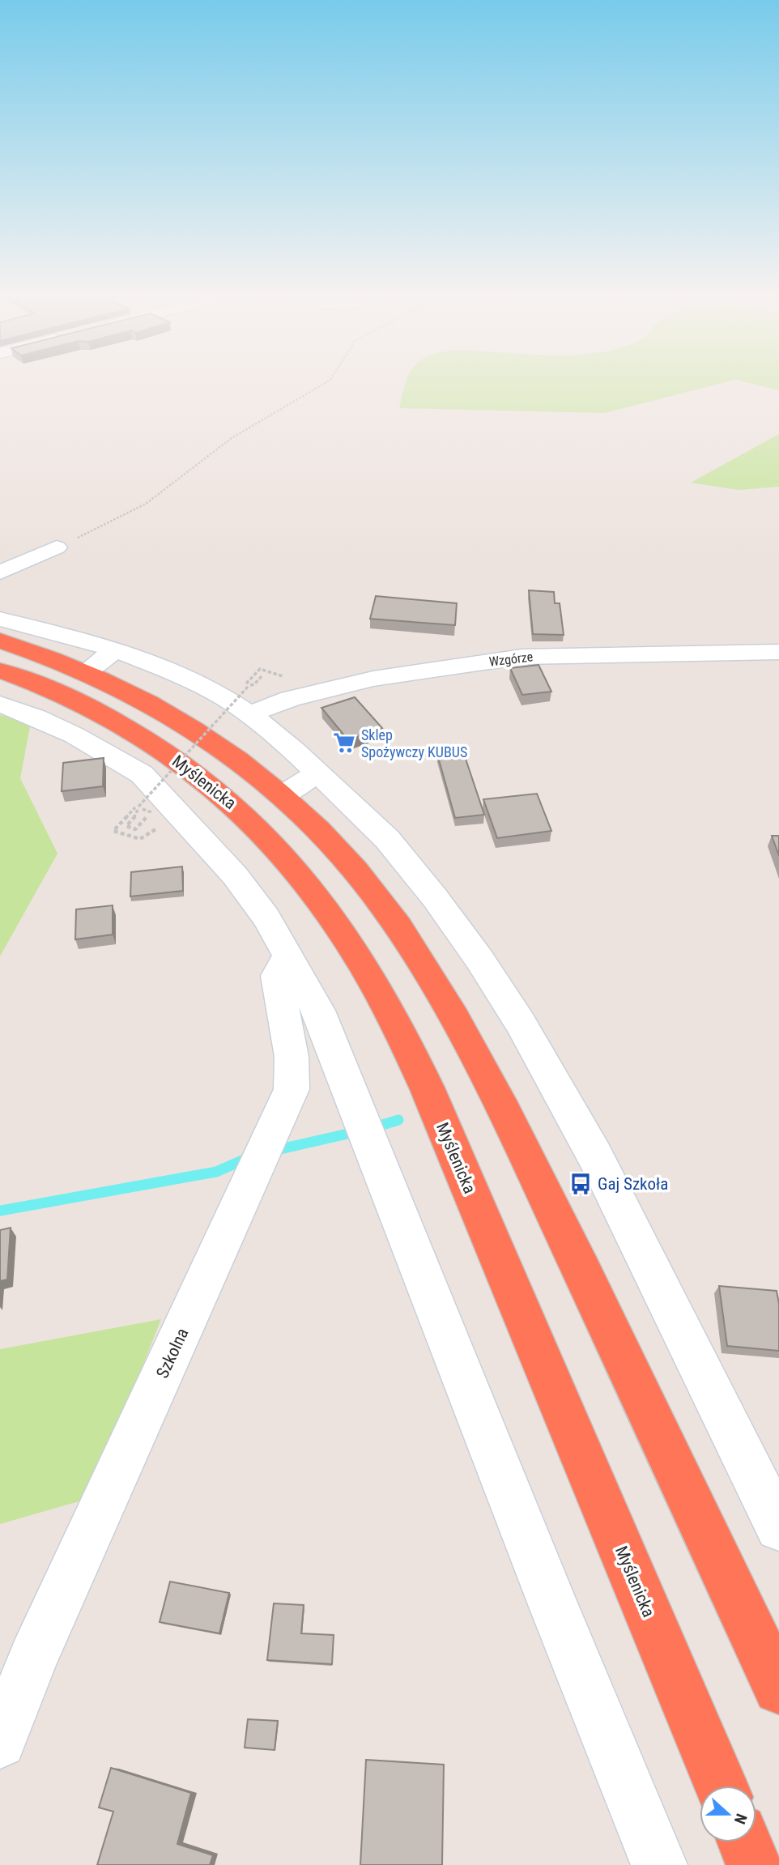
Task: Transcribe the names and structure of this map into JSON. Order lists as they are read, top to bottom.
{
  "streets": {
    "highway": ["Myślenicka"],
    "street": ["Wzgórze", "Szkolna"]
  },
  "places": {
    "supermarket": ["Sklep Spożywczy KUBUS"],
    "bus stop": ["Gaj Szkoła"]
  },
  "north": "right"
}
